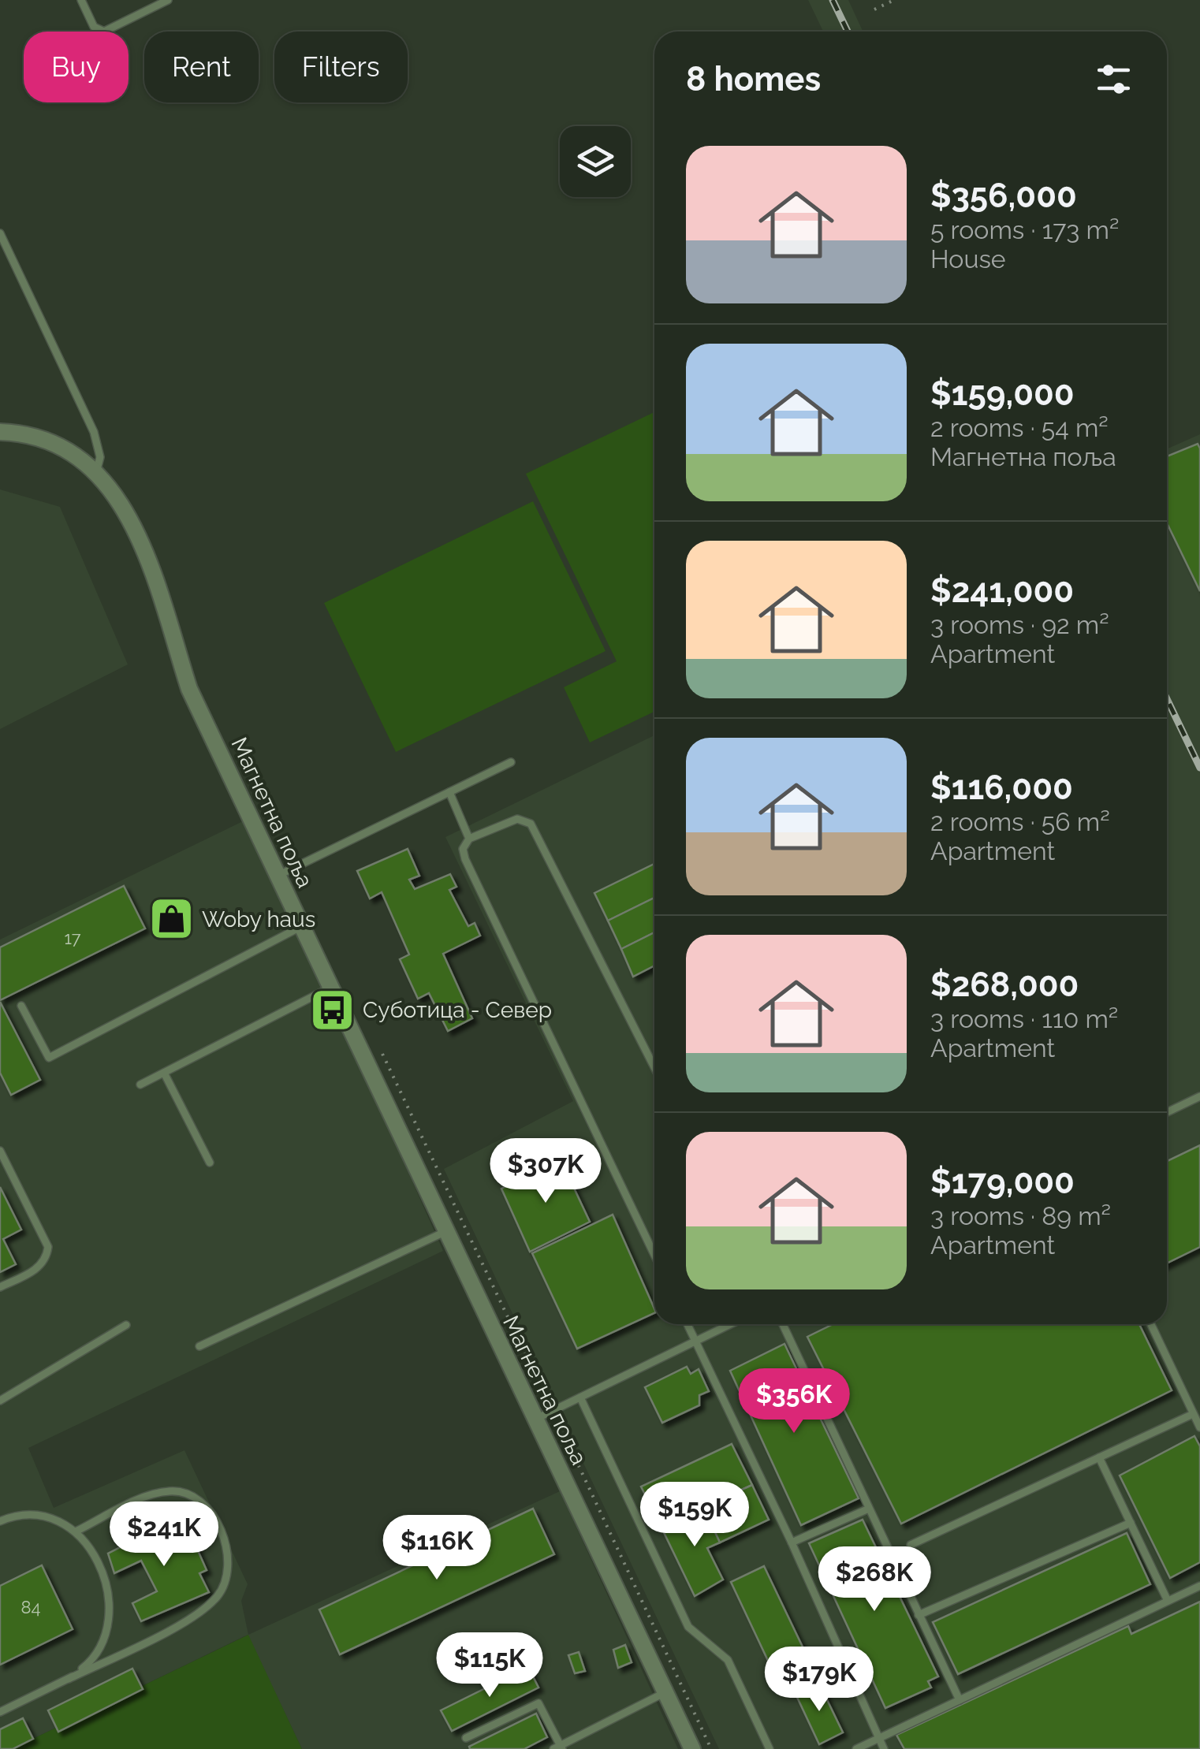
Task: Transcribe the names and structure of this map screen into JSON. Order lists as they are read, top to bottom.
{
  "streets": {
    "street": ["Магнетна поља"]
  },
  "places": {
    "shop": ["Woby haus"],
    "bus stop": ["Суботица - Север"]
  },
  "house_numbers": ["17", "84"],
  "page": {
    "chip": ["Buy", "Rent", "Filters"],
    "heading": "8 homes",
    "list": [
      {
        "name": "$356,000",
        "note": "5 rooms · 173 m² · House"
      },
      {
        "name": "$159,000",
        "note": "2 rooms · 54 m² · Магнетна поља"
      },
      {
        "name": "$241,000",
        "note": "3 rooms · 92 m² · Apartment"
      },
      {
        "name": "$116,000",
        "note": "2 rooms · 56 m² · Apartment"
      },
      {
        "name": "$268,000",
        "note": "3 rooms · 110 m² · Apartment"
      },
      {
        "name": "$179,000",
        "note": "3 rooms · 89 m² · Apartment"
      }
    ],
    "price": [
      "$307K",
      "$356K",
      "$159K",
      "$241K",
      "$116K",
      "$268K",
      "$115K",
      "$179K"
    ]
  }
}
